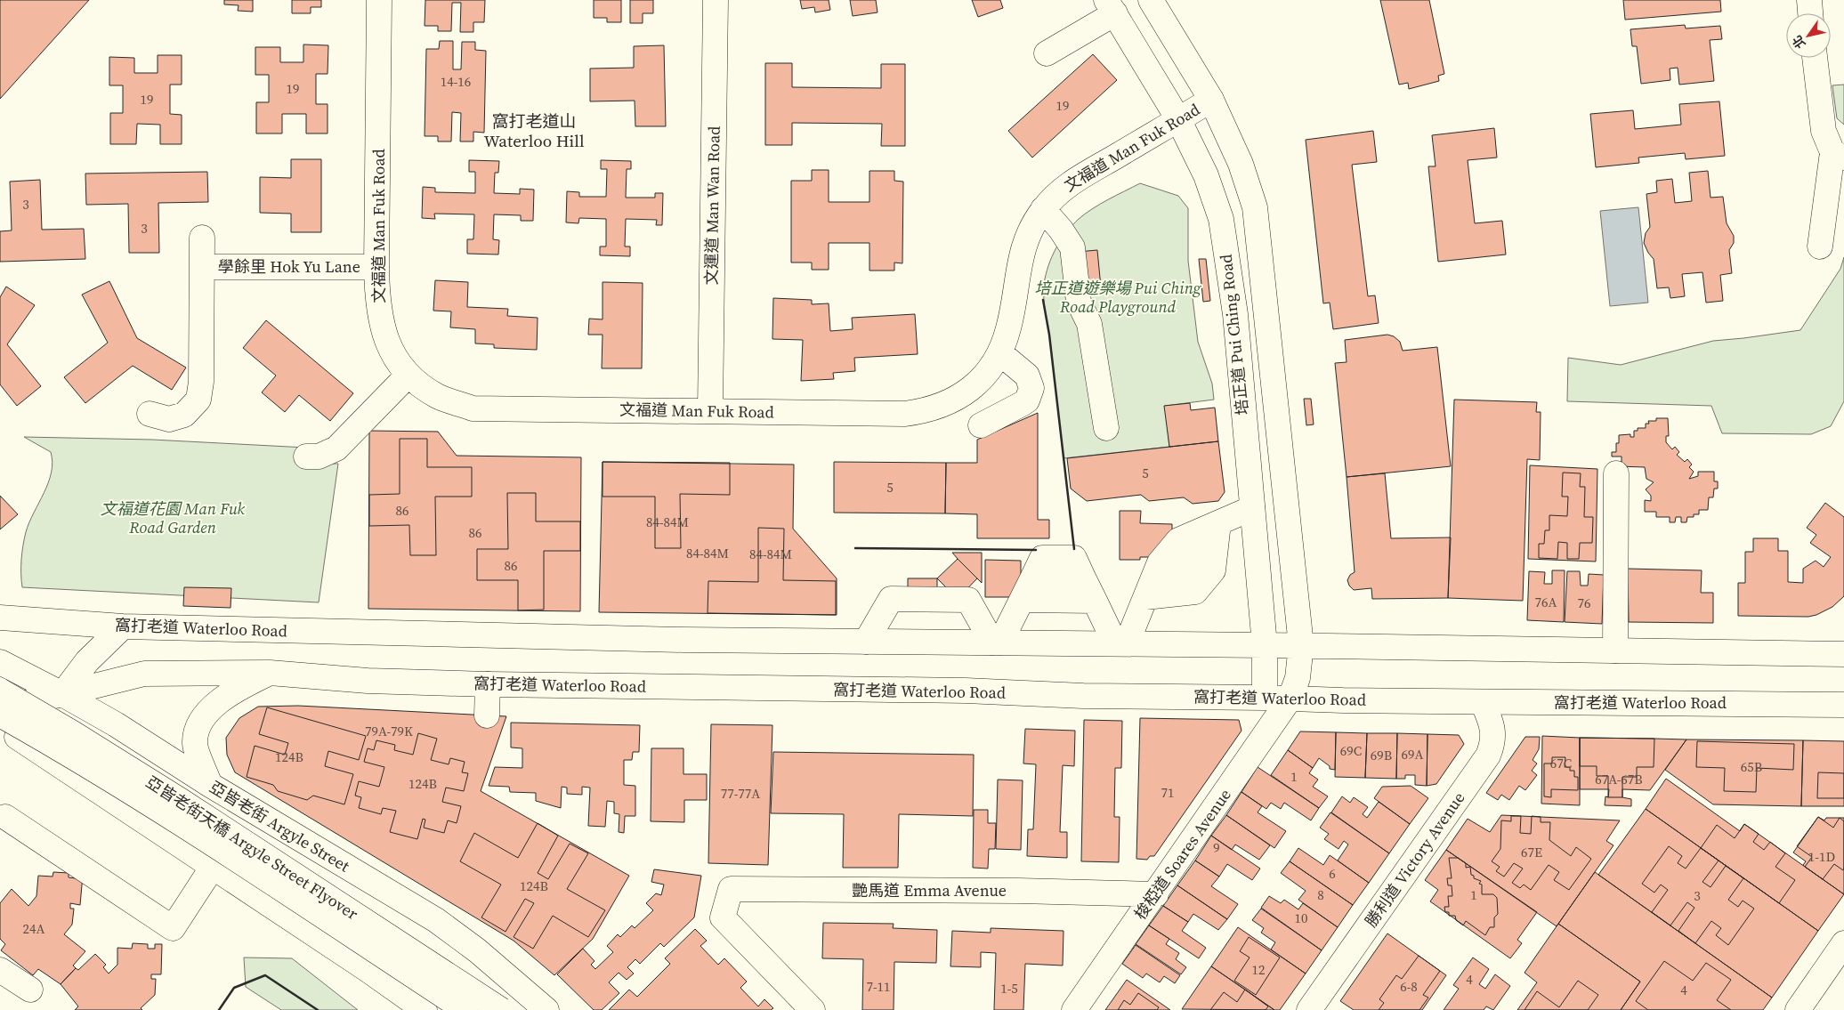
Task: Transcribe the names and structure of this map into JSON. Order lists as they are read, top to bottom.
{
  "streets": {
    "main road": [
      "文福道 Man Fuk Road",
      "文運道 Man Wan Road",
      "學餘里 Hok Yu Lane",
      "培正道 Pui Ching Road",
      "窩打老道 Waterloo Road",
      "亞皆老街 Argyle Street",
      "亞皆老街天橋 Argyle Street Flyover",
      "梭椏道 Soares Avenue",
      "勝利道 Victory Avenue",
      "艷馬道 Emma Avenue"
    ]
  },
  "crossings": [
    ["文福道 Man Fuk Road", "文運道 Man Wan Road"],
    ["文福道 Man Fuk Road", "學餘里 Hok Yu Lane"],
    ["文福道 Man Fuk Road", "培正道 Pui Ching Road"],
    ["培正道 Pui Ching Road", "窩打老道 Waterloo Road"],
    ["窩打老道 Waterloo Road", "亞皆老街 Argyle Street"],
    ["窩打老道 Waterloo Road", "亞皆老街天橋 Argyle Street Flyover"],
    ["窩打老道 Waterloo Road", "梭椏道 Soares Avenue"],
    ["窩打老道 Waterloo Road", "勝利道 Victory Avenue"],
    ["梭椏道 Soares Avenue", "艷馬道 Emma Avenue"]
  ],
  "districts": ["窩打老道山 Waterloo Hill"],
  "parks": ["培正道遊樂場 Pui Ching Road Playground", "文福道花園 Man Fuk Road Garden"],
  "house_numbers": [
    "14-16",
    "19",
    "19",
    "19",
    "3",
    "3",
    "5",
    "5",
    "86",
    "84-84M",
    "86",
    "84-84M",
    "84-84M",
    "86",
    "76A",
    "76",
    "79A-79K",
    "69C",
    "69A",
    "69B",
    "124B",
    "67C",
    "65B",
    "1",
    "67A-67B",
    "124B",
    "71",
    "77-77A",
    "9",
    "67E",
    "1-1D",
    "6",
    "124B",
    "8",
    "1",
    "3",
    "10",
    "24A",
    "12",
    "4",
    "7-11",
    "6-8",
    "1-5",
    "4"
  ],
  "north": "bottom left"
}
